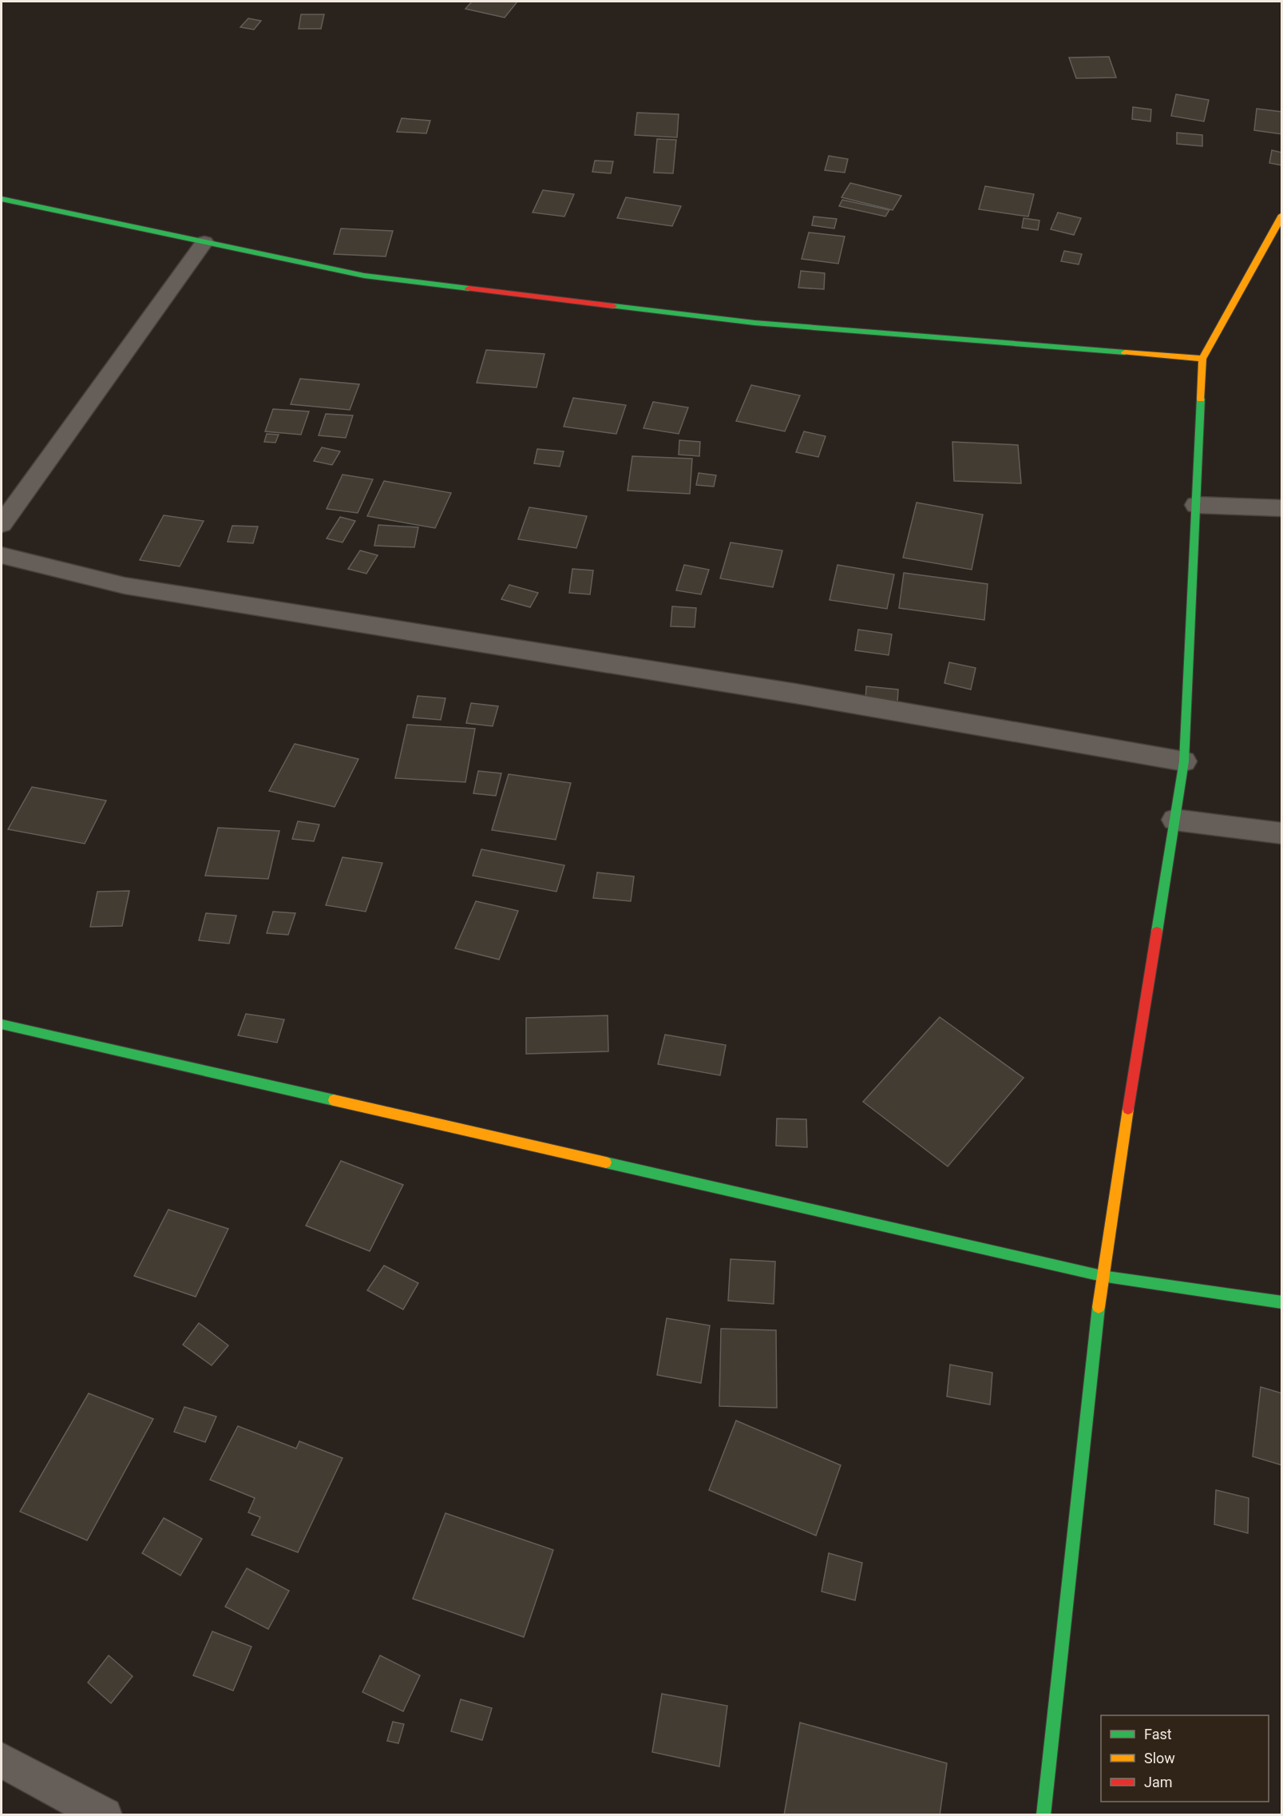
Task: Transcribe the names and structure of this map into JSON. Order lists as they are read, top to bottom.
{
  "legend": ["Fast", "Slow", "Jam"]
}
